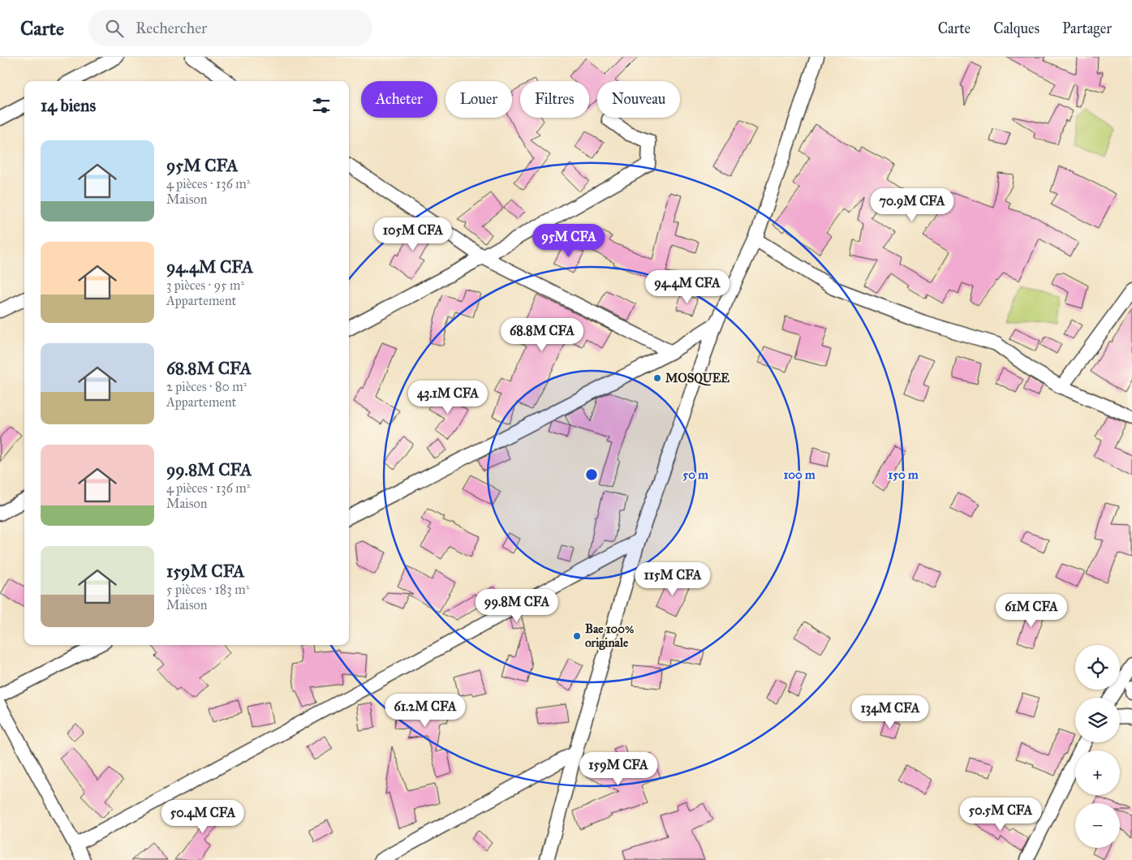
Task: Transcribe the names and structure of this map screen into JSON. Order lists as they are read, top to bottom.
{
  "places": ["MOSQUEE", "Bae 100% originale"],
  "page": {
    "header": "Carte",
    "search": "Rechercher",
    "nav": ["Carte", "Calques", "Partager"],
    "chip": [
      "Acheter",
      "Louer",
      "Filtres",
      "Nouveau"
    ],
    "heading": "14 biens",
    "list": [
      {
        "name": "95M CFA",
        "note": "4 pièces · 136 m² · Maison"
      },
      {
        "name": "94.4M CFA",
        "note": "3 pièces · 95 m² · Appartement"
      },
      {
        "name": "68.8M CFA",
        "note": "2 pièces · 80 m² · Appartement"
      },
      {
        "name": "99.8M CFA",
        "note": "4 pièces · 136 m² · Maison"
      },
      {
        "name": "159M CFA",
        "note": "5 pièces · 183 m² · Maison"
      }
    ],
    "price": [
      "70.9M CFA",
      "105M CFA",
      "95M CFA",
      "94.4M CFA",
      "68.8M CFA",
      "43.1M CFA",
      "115M CFA",
      "99.8M CFA",
      "61M CFA",
      "61.2M CFA",
      "134M CFA",
      "159M CFA",
      "50.5M CFA",
      "50.4M CFA"
    ],
    "map_buttons": ["+", "−"]
  },
  "rings": ["50 m", "100 m", "150 m"]
}
